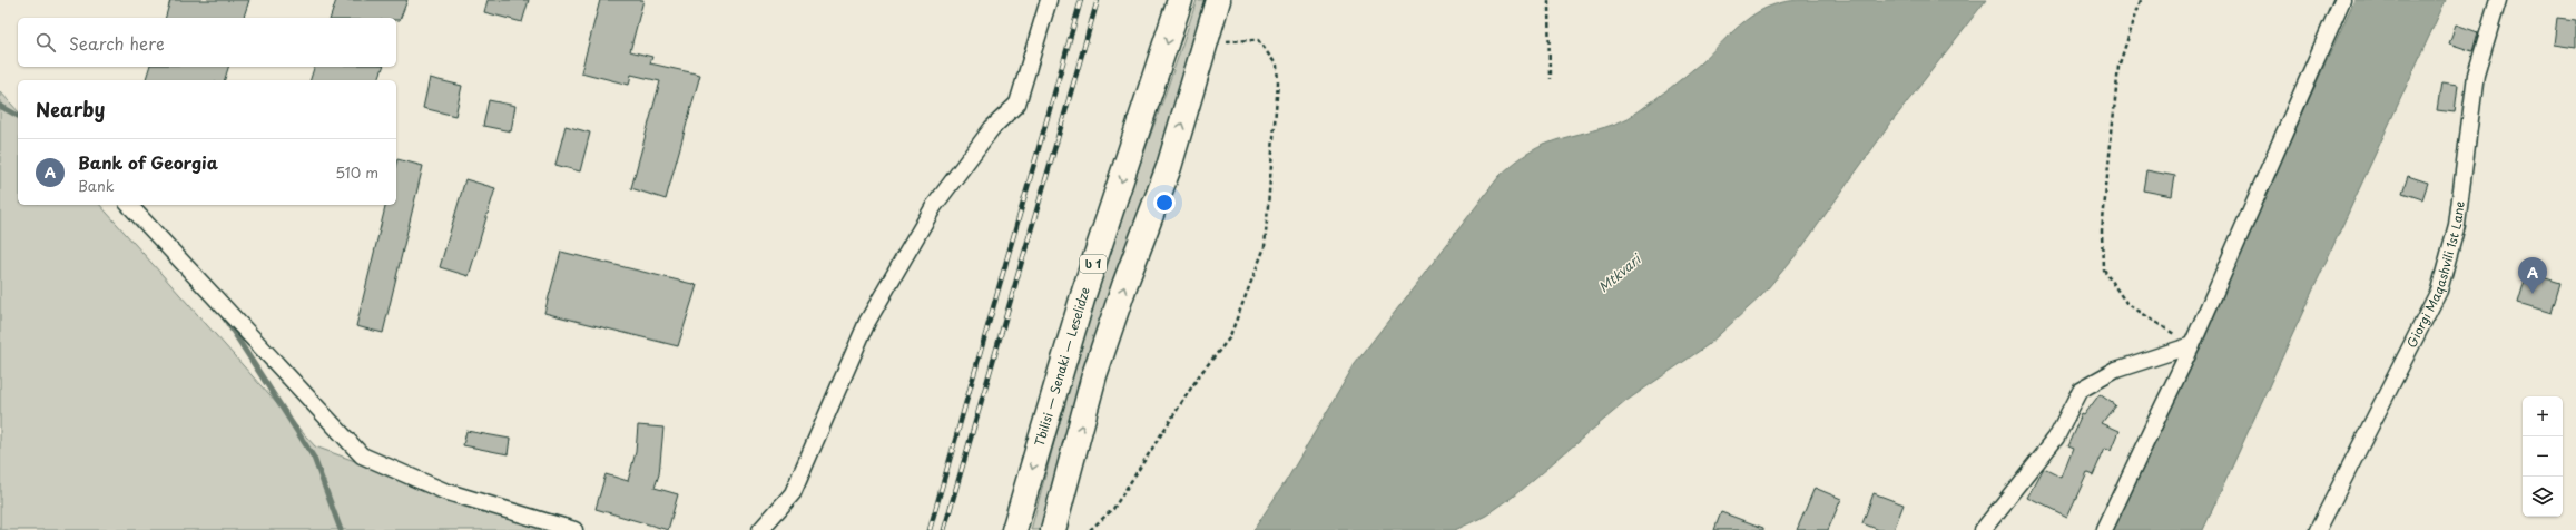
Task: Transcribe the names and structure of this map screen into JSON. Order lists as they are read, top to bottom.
{
  "streets": {
    "highway": ["ს 1", "Tbilisi — Senaki — Leselidze"],
    "street": ["Giorgi Maqashvili 1st Lane"]
  },
  "water": ["Mtkvari"],
  "page": {
    "search": "Search here",
    "heading": "Nearby",
    "list": [
      {
        "mark": "A",
        "name": "Bank of Georgia",
        "note": "Bank",
        "value": "510 m"
      }
    ],
    "pins": "A",
    "map_buttons": ["+", "−"]
  }
}
